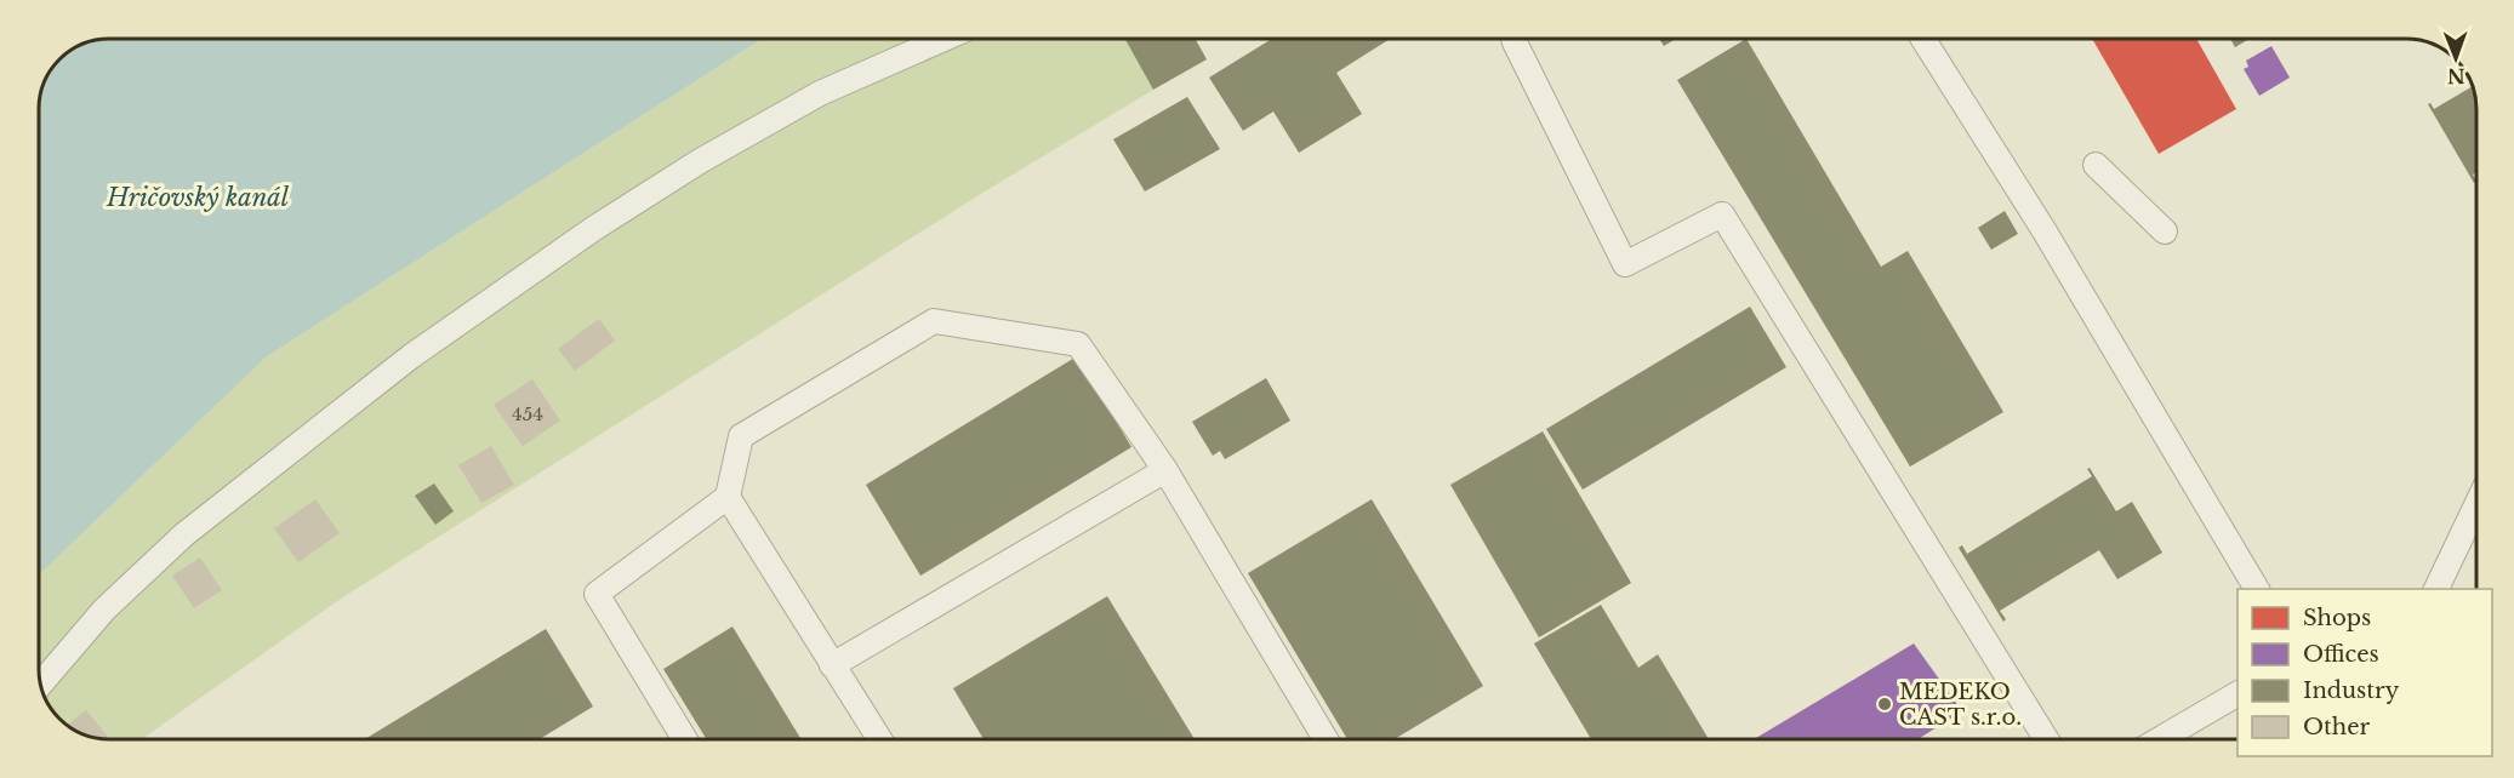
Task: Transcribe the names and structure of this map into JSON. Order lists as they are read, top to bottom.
{
  "water": ["Hričovský kanál"],
  "places": ["MEDEKO CAST s.r.o."],
  "house_numbers": ["454"],
  "legend": [
    "Shops",
    "Offices",
    "Industry",
    "Other"
  ],
  "north": "bottom"
}
